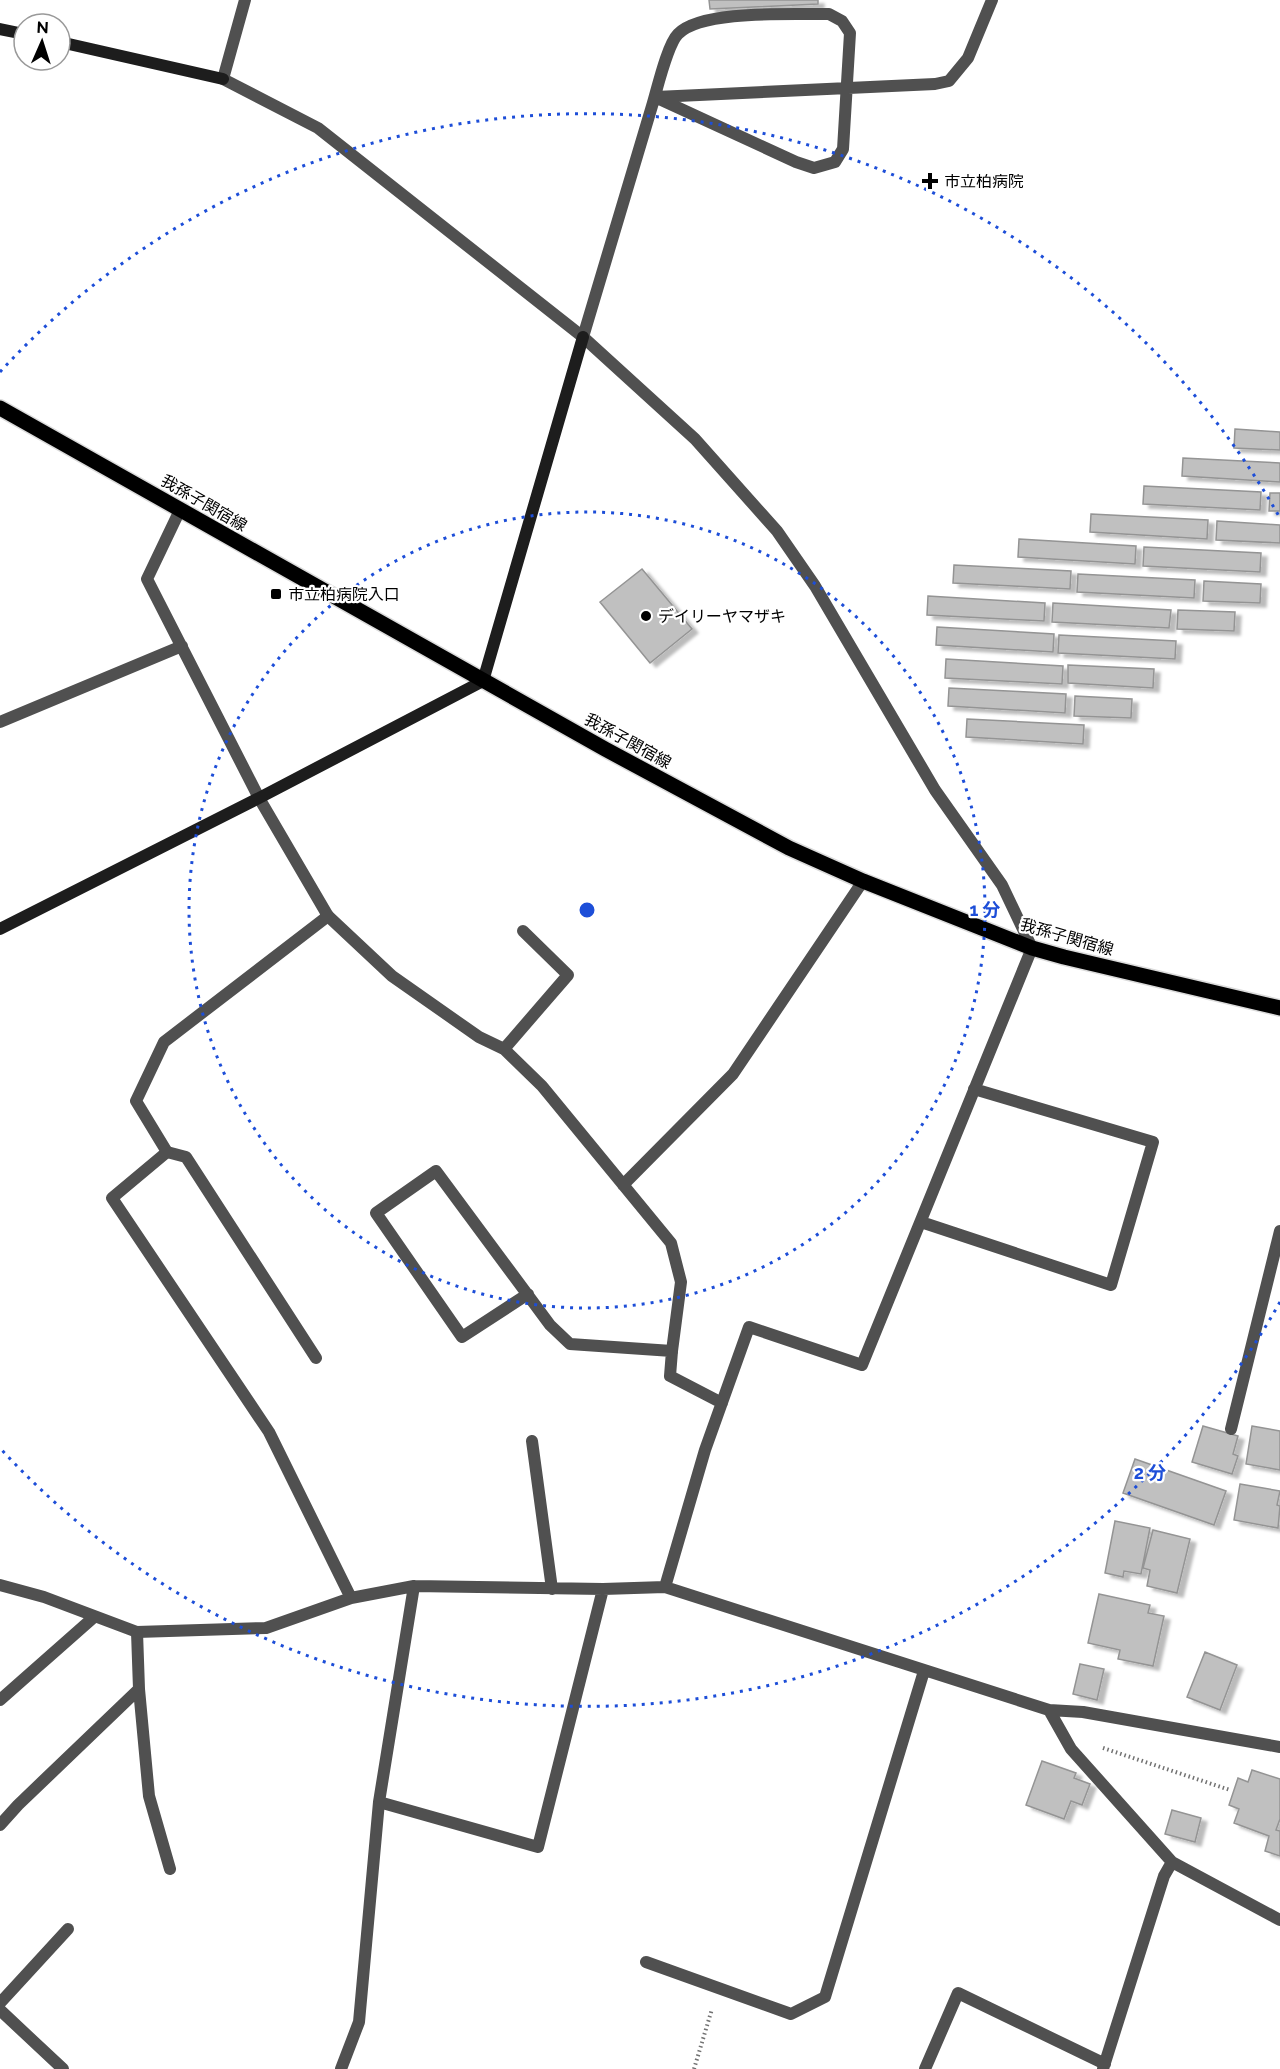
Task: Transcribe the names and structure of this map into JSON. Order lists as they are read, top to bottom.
{
  "streets": {
    "main road": ["我孫子関宿線"]
  },
  "places": {
    "health": ["市立柏病院"],
    "transit": ["市立柏病院入口"],
    "other": ["デイリーヤマザキ"]
  },
  "north": "top",
  "rings": ["1 分", "2 分"]
}
